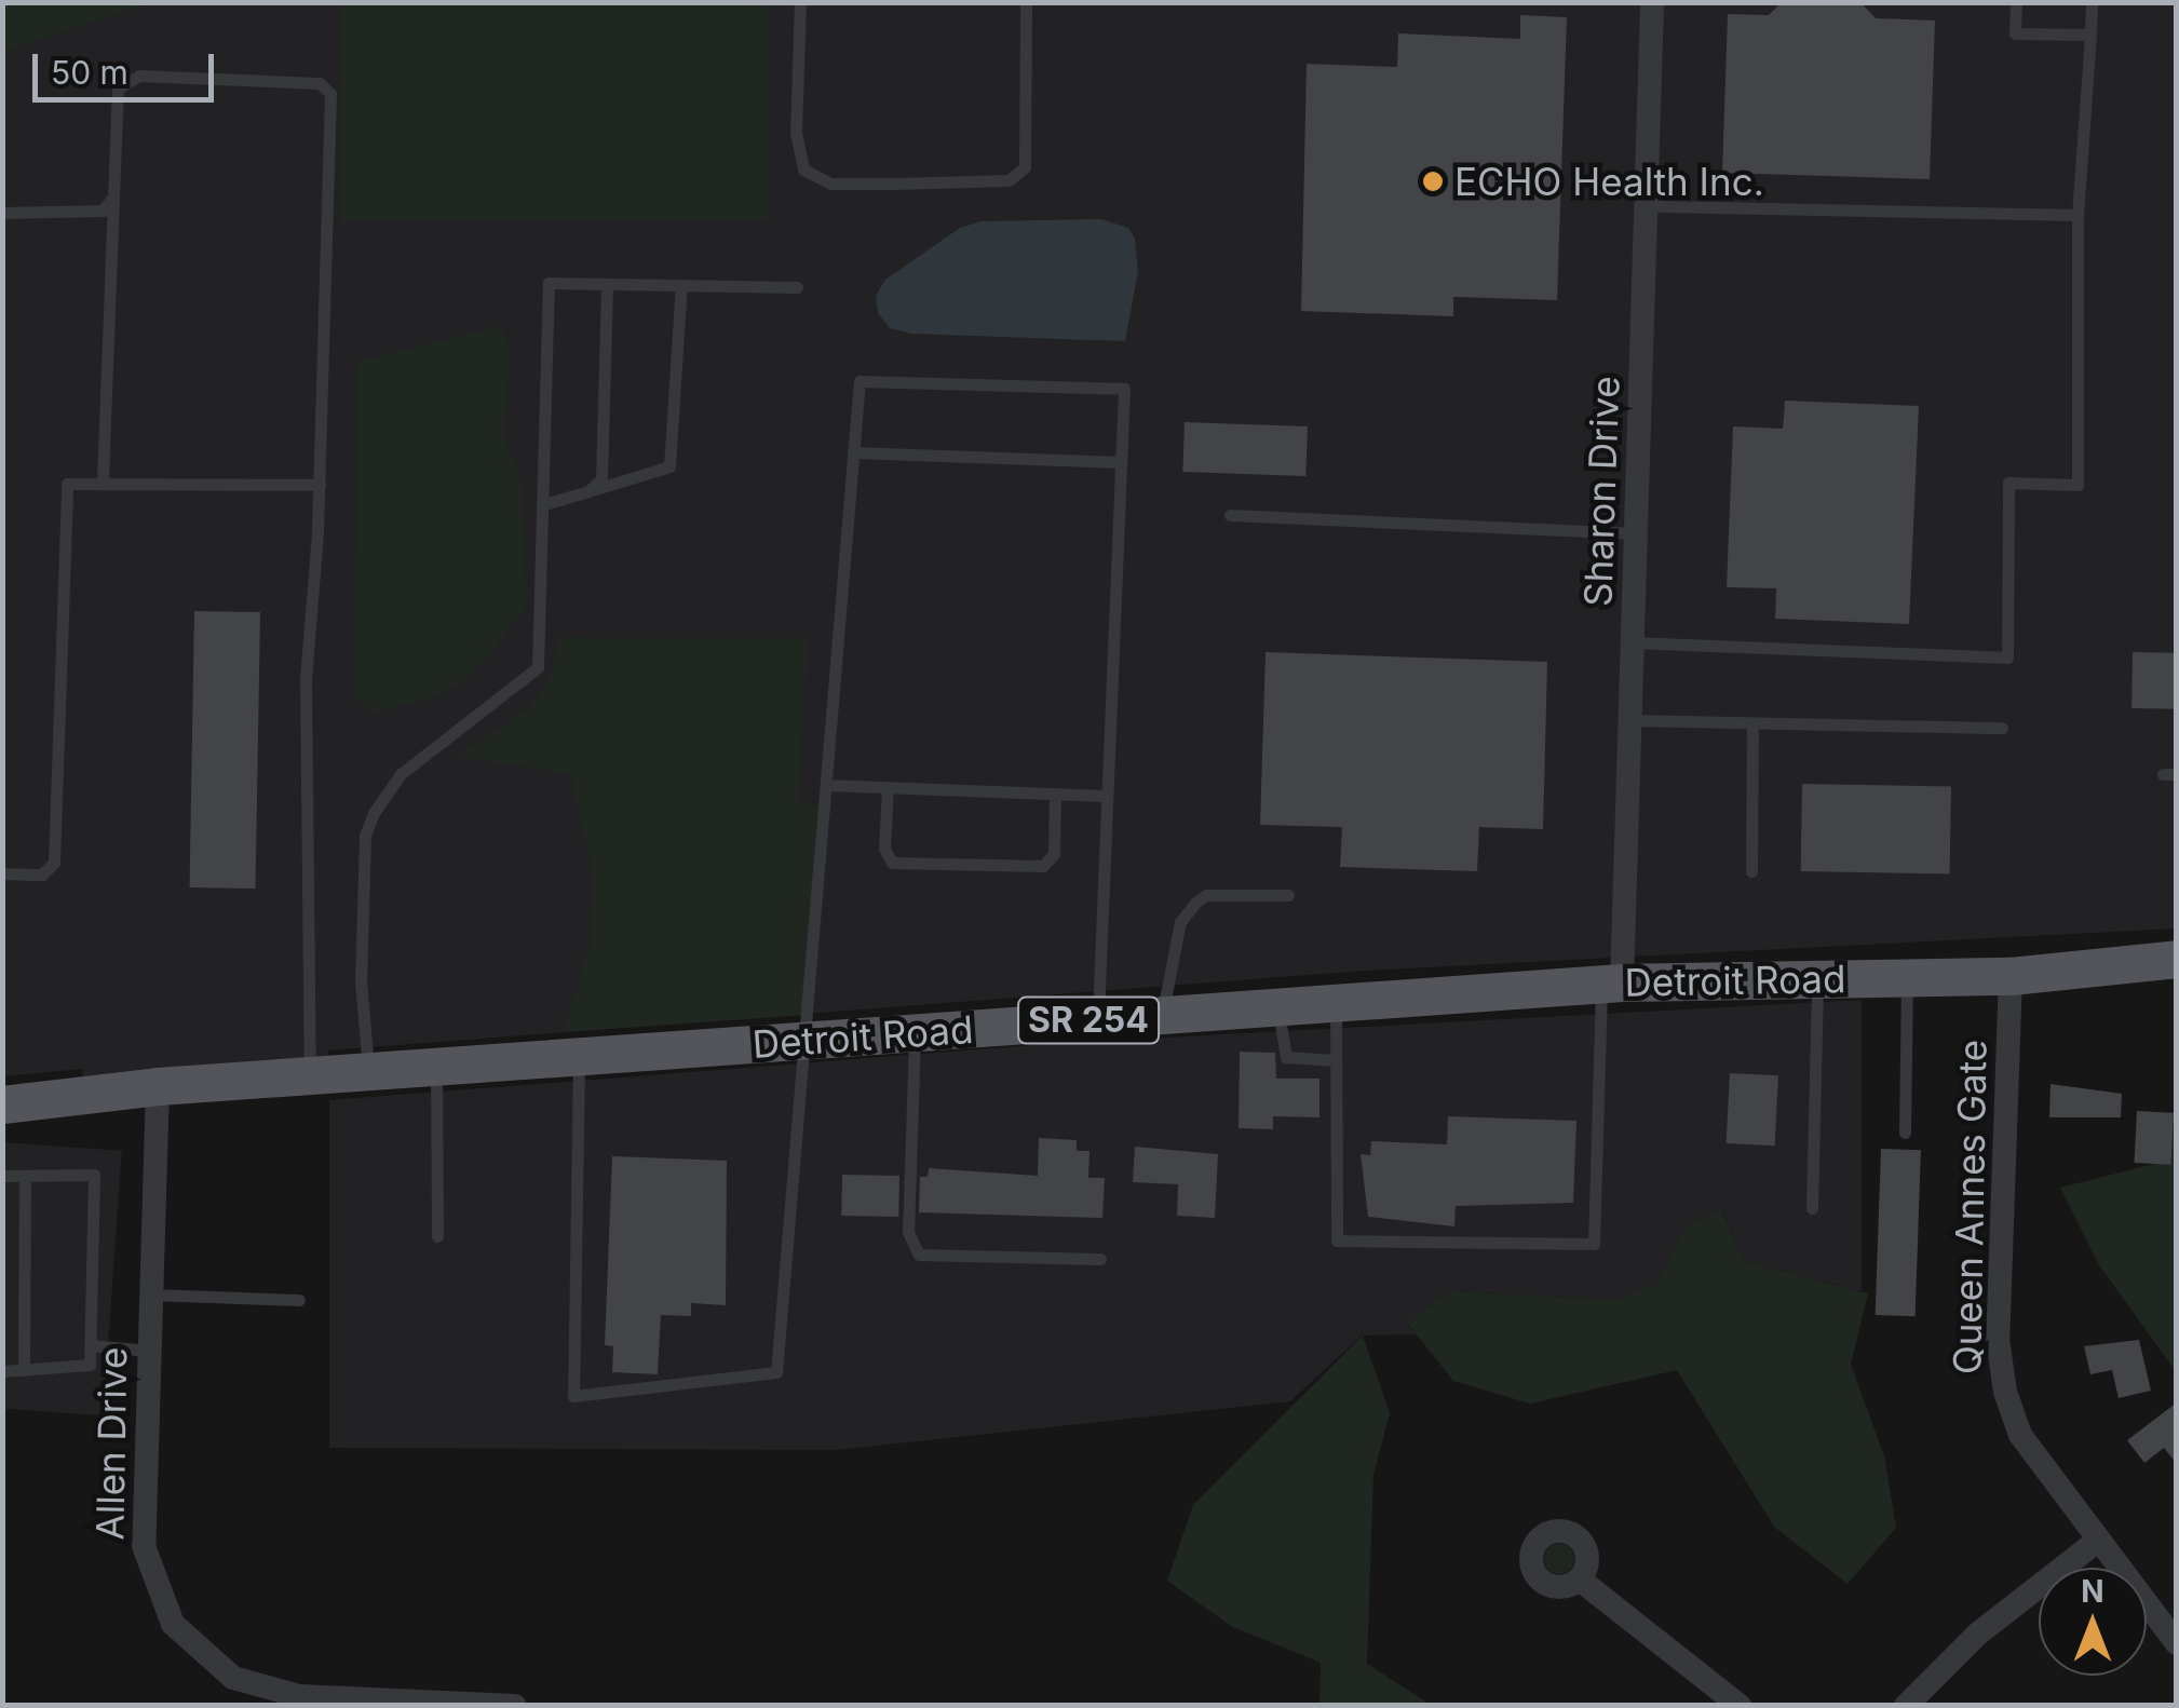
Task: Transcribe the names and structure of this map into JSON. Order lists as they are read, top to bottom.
{
  "streets": {
    "main road": ["Detroit Road", "SR 254"],
    "street": ["Sharon Drive", "Queen Annes Gate", "Allen Drive"]
  },
  "crossings": [
    ["Sharon Drive", "Detroit Road"],
    ["Detroit Road", "Queen Annes Gate"],
    ["Detroit Road", "Allen Drive"]
  ],
  "places": ["ECHO Health Inc."],
  "scale_bar": "50 m",
  "north": "top"
}
